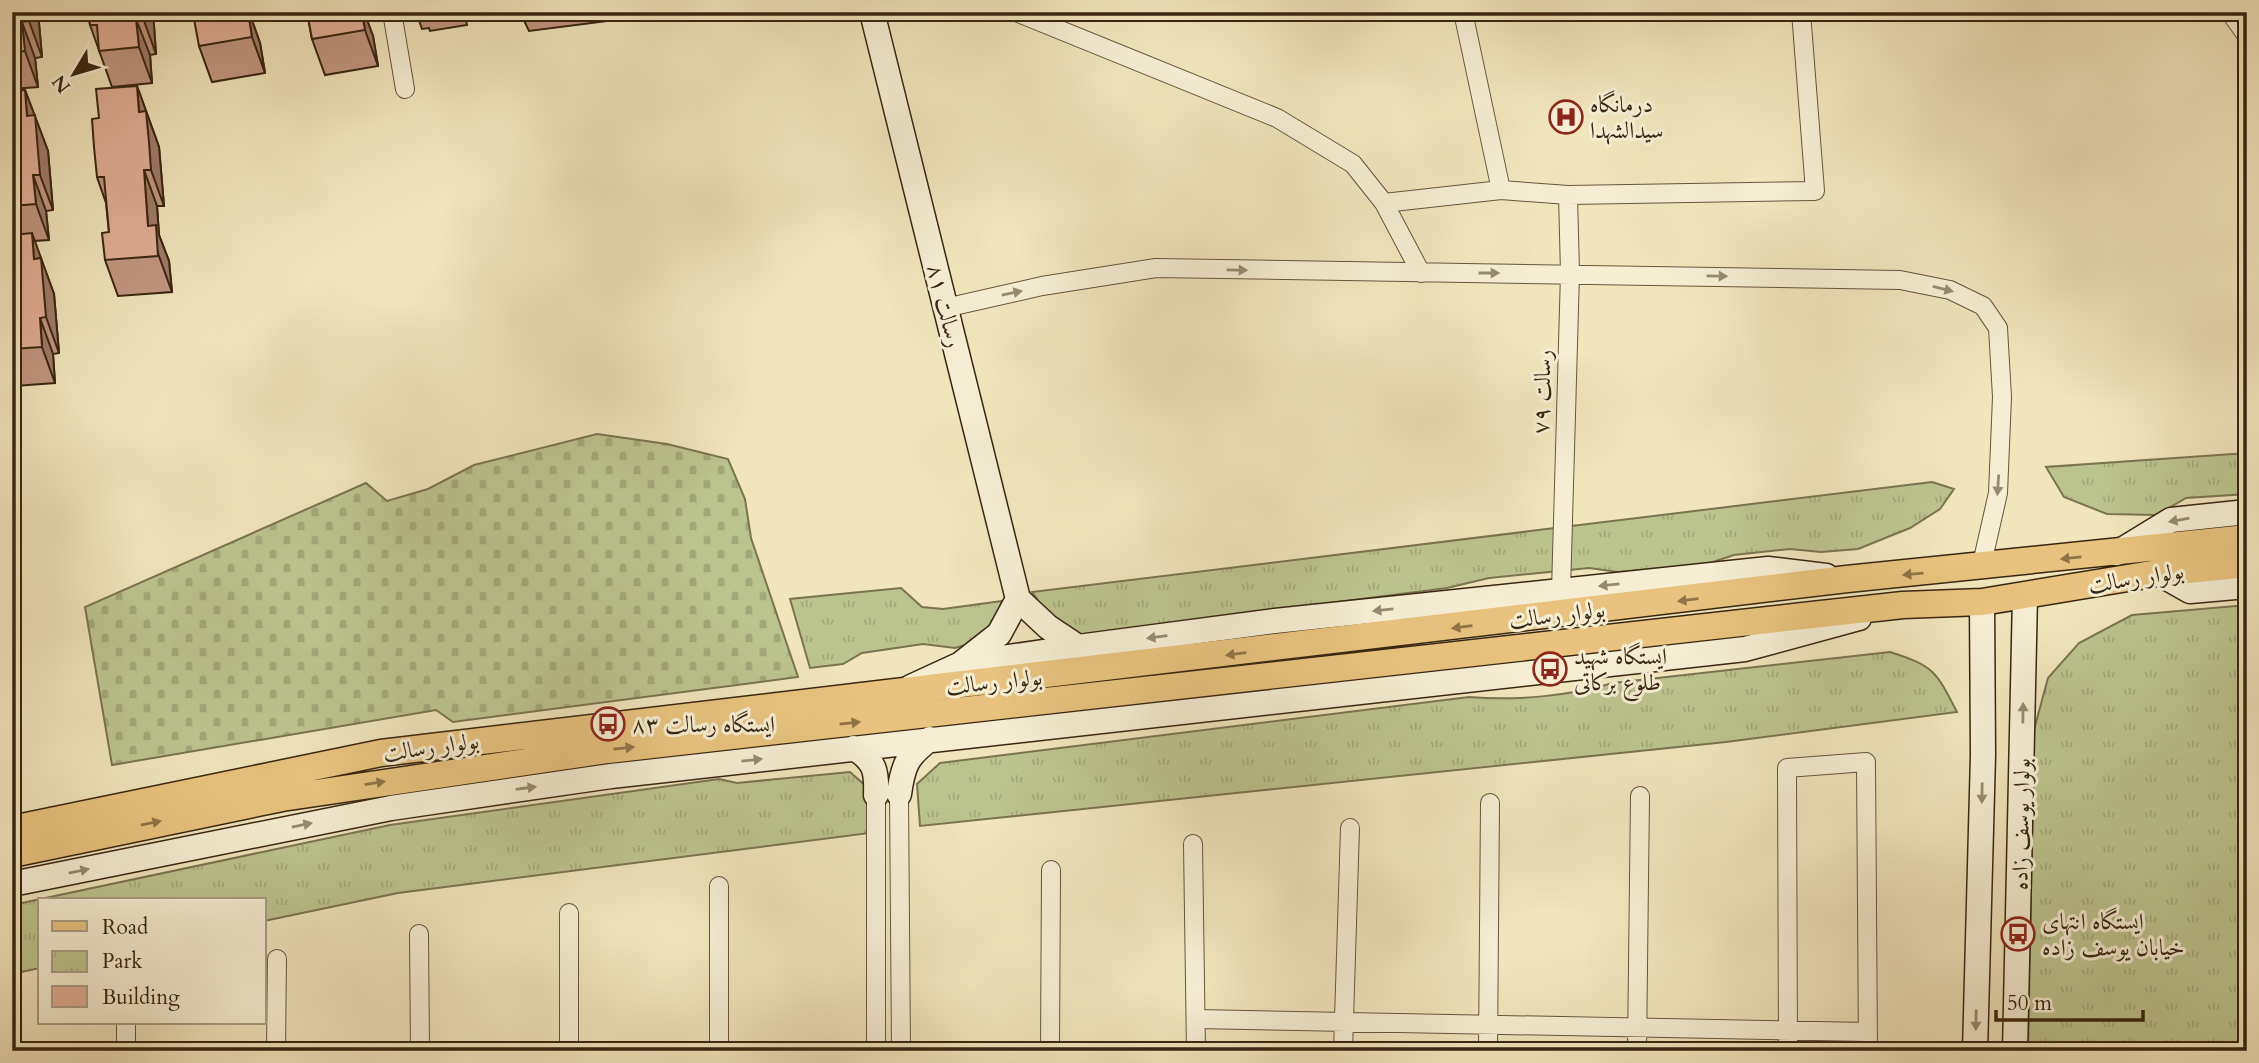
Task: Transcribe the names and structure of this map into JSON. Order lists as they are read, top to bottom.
{
  "streets": {
    "main road": ["بولوار رسالت"],
    "street": ["رسالت ۸۱", "رسالت ۷۹", "بولوار یوسف زاده"]
  },
  "crossings": [
    ["بولوار رسالت", "بولوار یوسف زاده"]
  ],
  "places": {
    "hospital": ["درمانگاه سیدالشهدا"],
    "bus stop": ["ایستگاه شهید طلوع برکاتی", "ایستگاه رسالت ۸۳", "ایستگاه انتهای خیابان یوسف زاده"]
  },
  "legend": ["Road", "Park", "Building"],
  "scale_bar": "50 m",
  "north": "bottom left"
}
